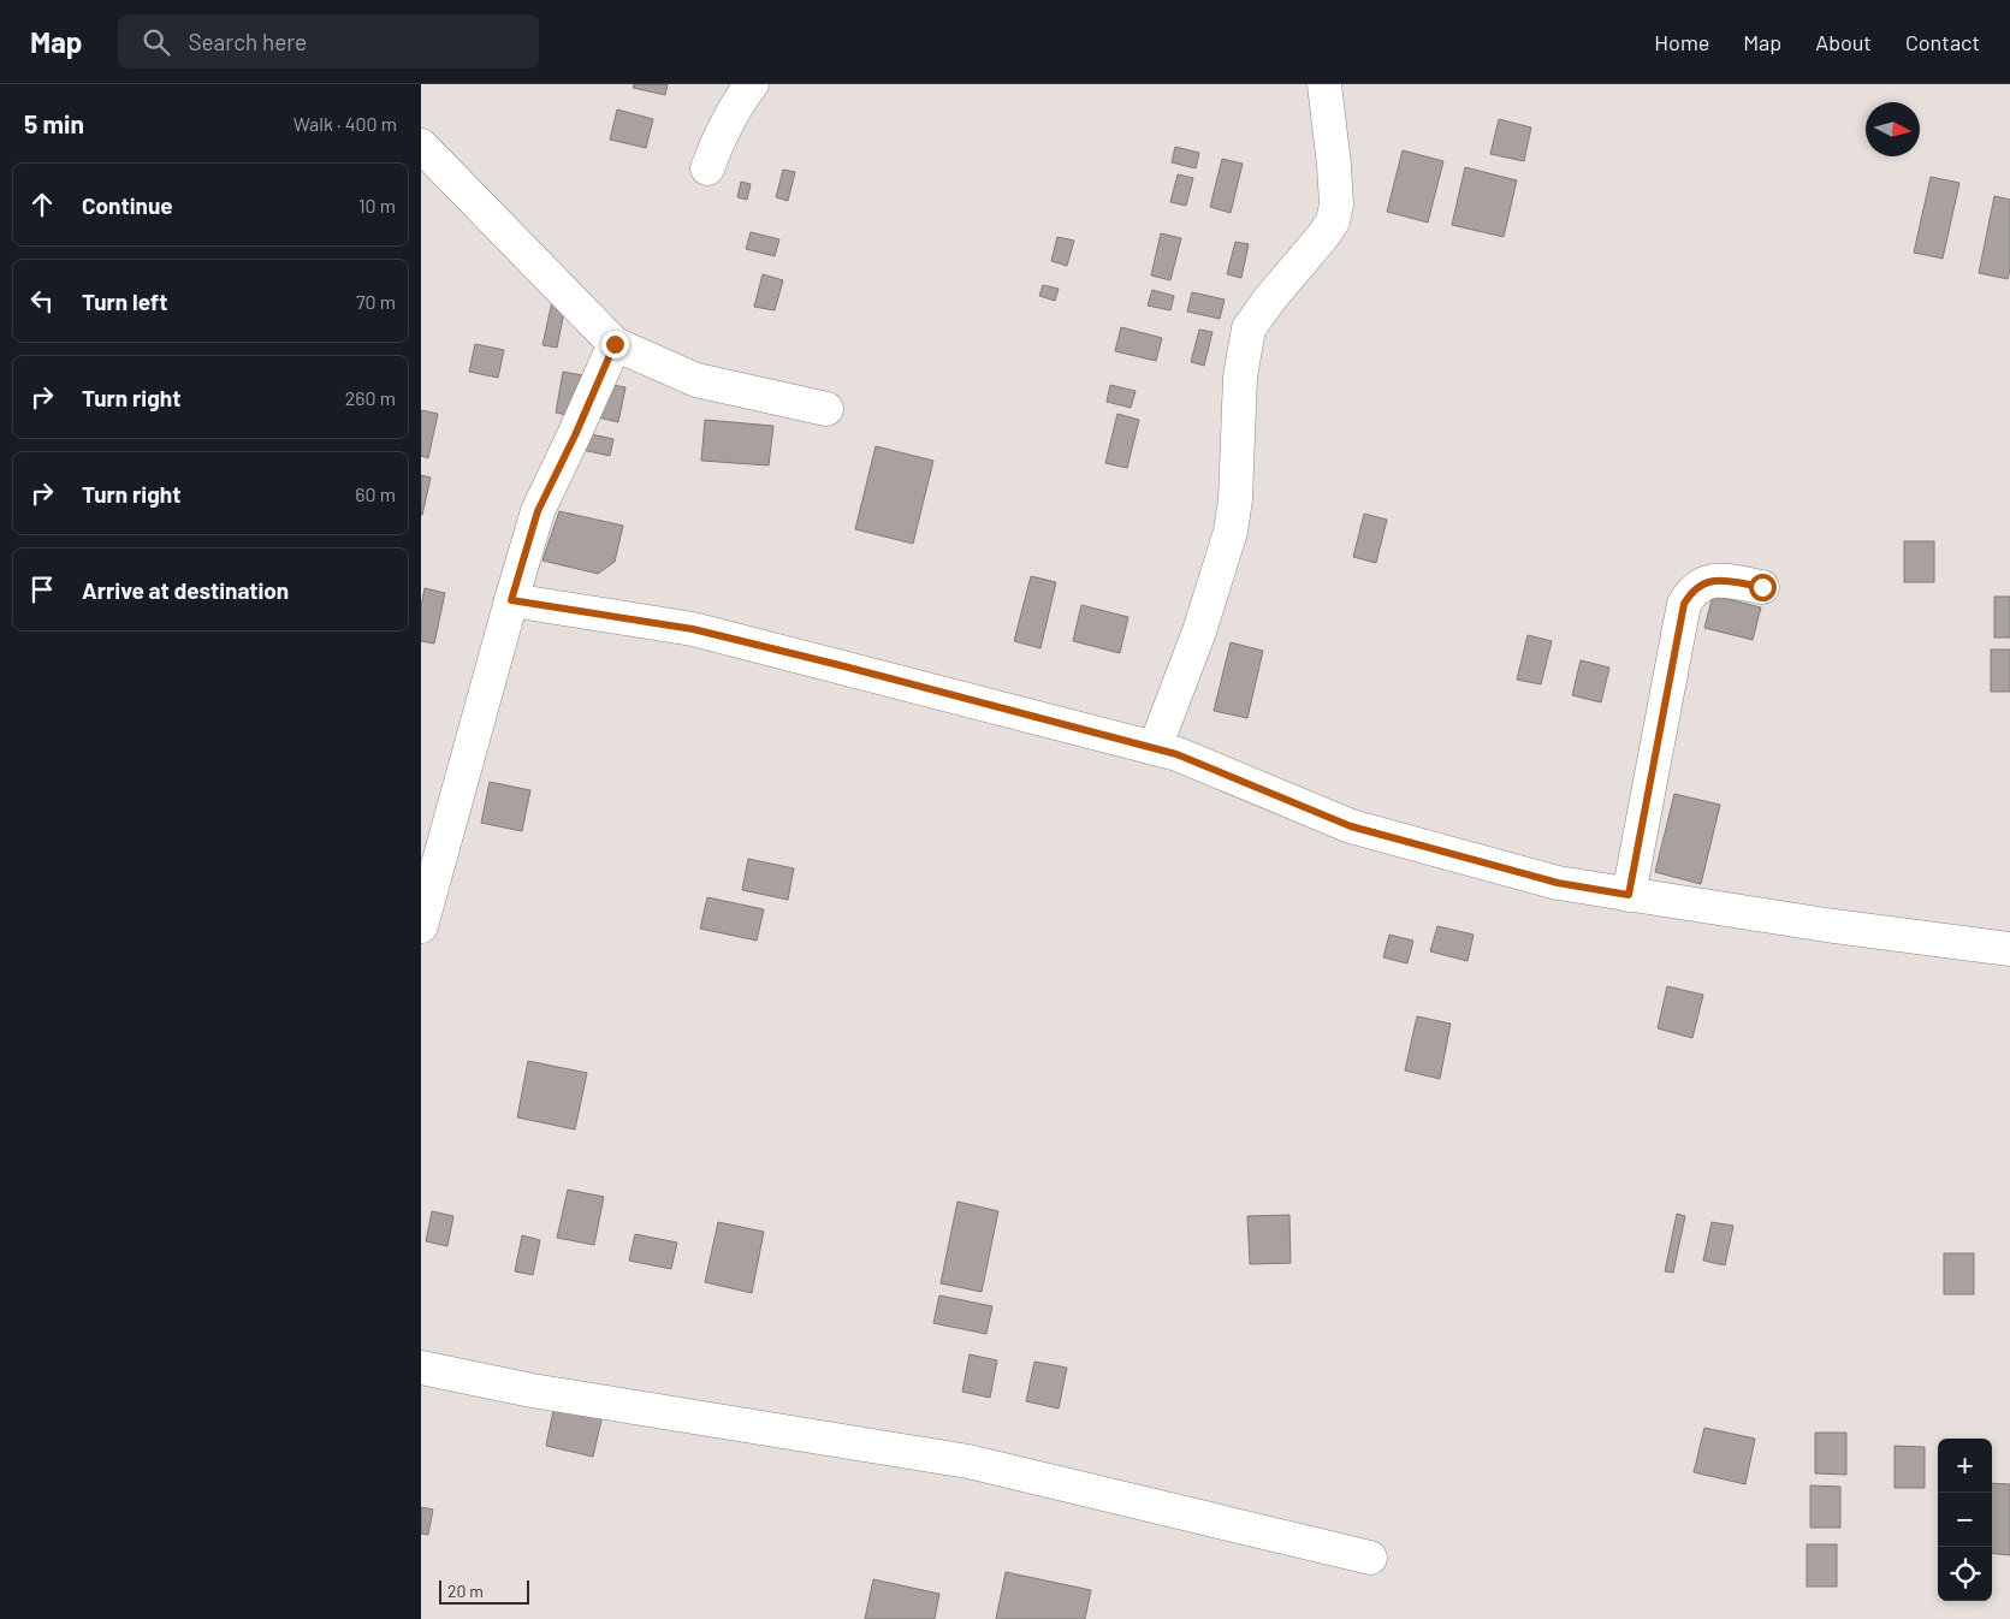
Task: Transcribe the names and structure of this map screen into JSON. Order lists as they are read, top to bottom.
{
  "scale_bar": "20 m",
  "north": "right",
  "page": {
    "header": "Map",
    "search": "Search here",
    "nav": [
      "Home",
      "Map",
      "About",
      "Contact"
    ],
    "heading": ["5 min", "Walk · 400 m"],
    "list": [
      ["Continue", "10 m"],
      ["Turn left", "70 m"],
      ["Turn right", "260 m"],
      ["Turn right", "60 m"],
      "Arrive at destination"
    ],
    "map_buttons": ["+", "−"],
    "scale": "20 m"
  }
}
